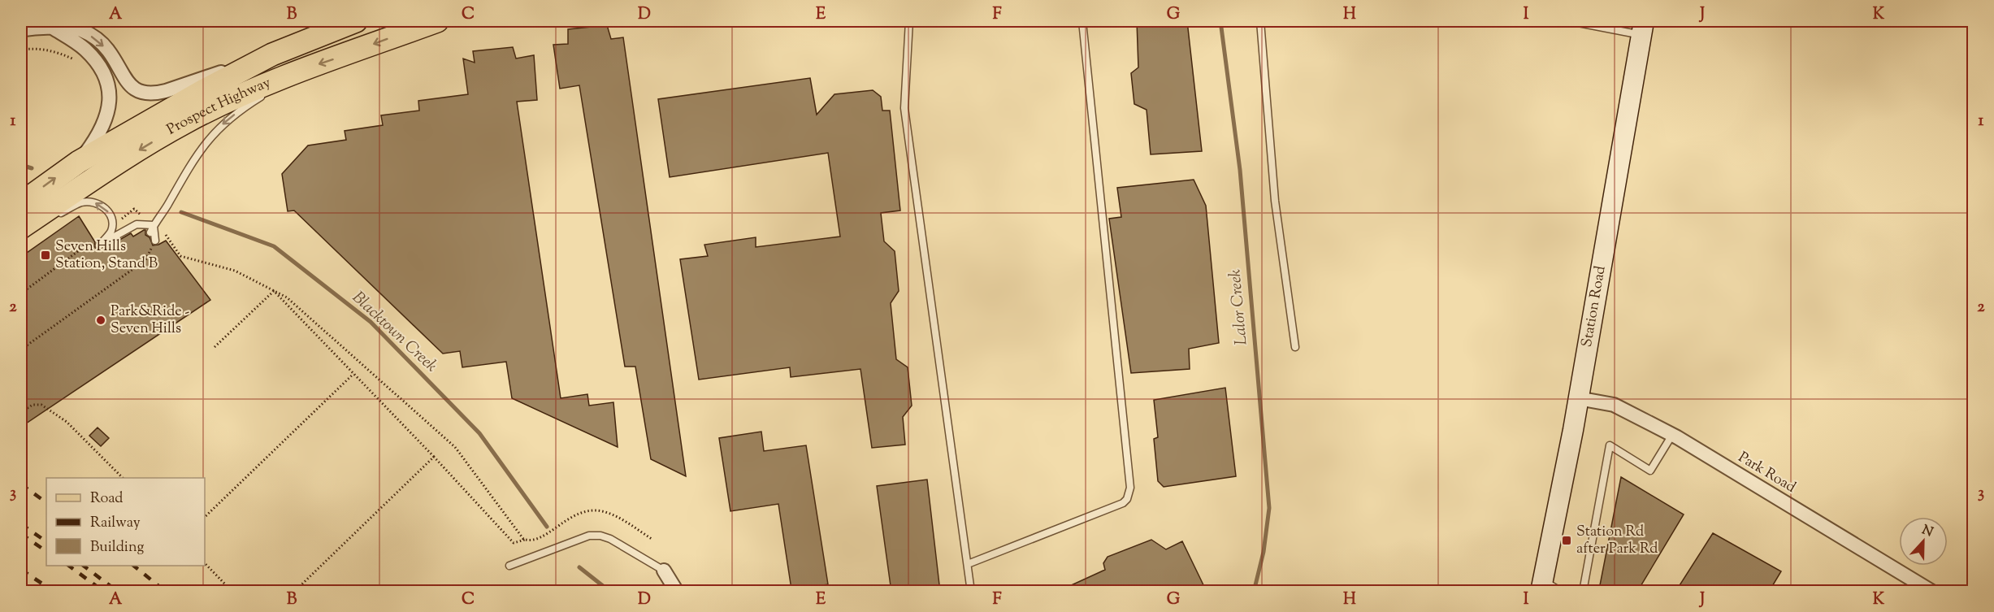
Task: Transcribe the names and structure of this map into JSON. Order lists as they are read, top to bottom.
{
  "streets": {
    "main road": ["Prospect Highway", "Station Road"],
    "street": ["Park Road"]
  },
  "crossings": [
    ["Station Road", "Park Road"]
  ],
  "water": ["Lalor Creek", "Blacktown Creek"],
  "places": {
    "transit": ["Seven Hills Station, Stand B", "Station Rd after Park Rd"],
    "other": ["Park&Ride - Seven Hills"]
  },
  "legend": ["Road", "Railway", "Building"],
  "north": "top",
  "grid": {
    "columns": [
      "A",
      "B",
      "C",
      "D",
      "E",
      "F",
      "G",
      "H",
      "I",
      "J",
      "K"
    ],
    "rows": ["1", "2", "3"]
  }
}
